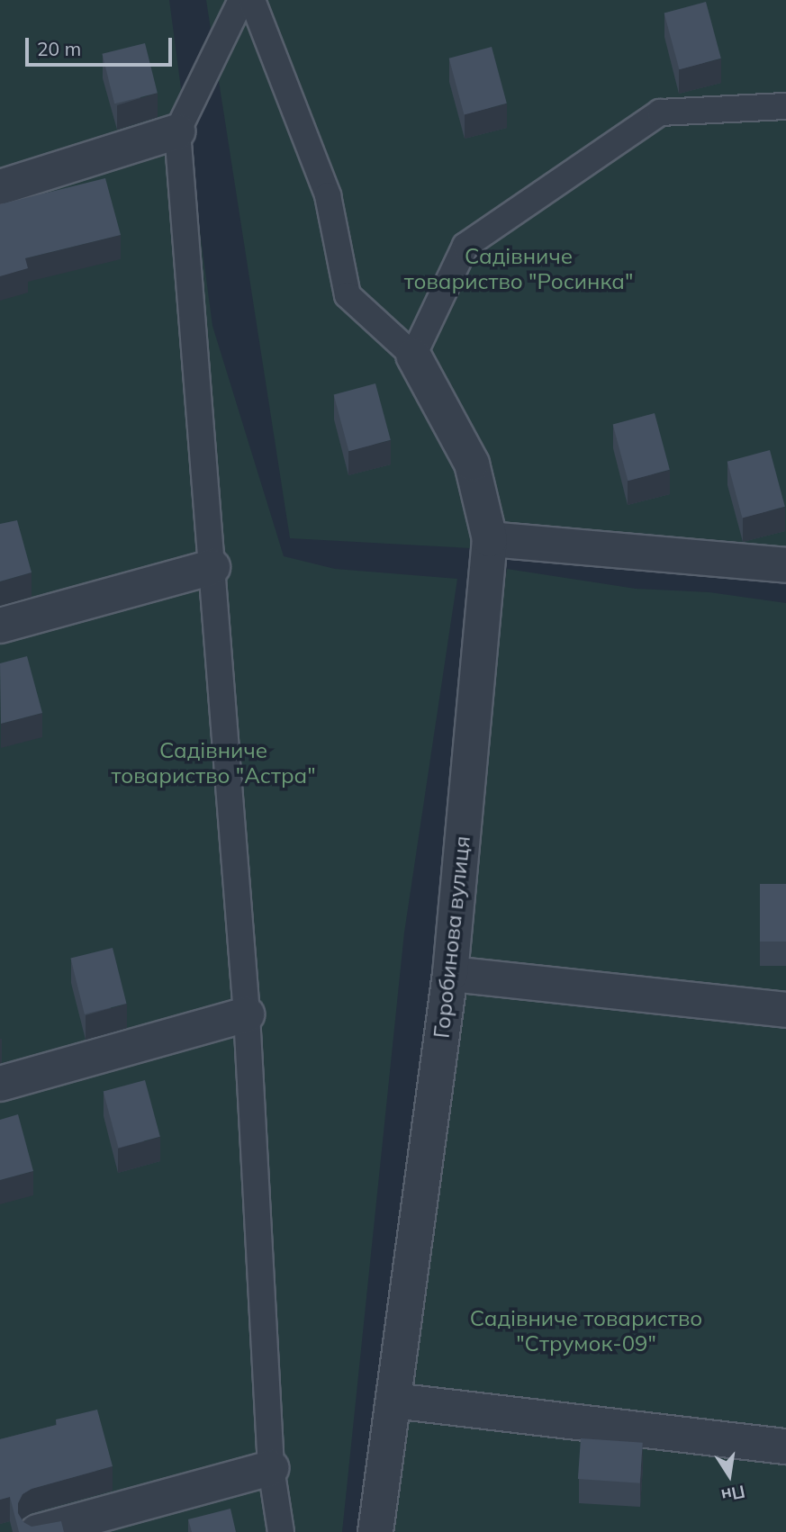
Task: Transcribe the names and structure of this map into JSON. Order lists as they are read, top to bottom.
{
  "streets": {
    "street": ["Горобинова вулиця"]
  },
  "parks": ["Садівниче товариство \"Росинка\"", "Садівниче товариство \"Астра\"", "Садівниче товариство \"Струмок-09\""],
  "scale_bar": "20 m",
  "north": "bottom"
}
